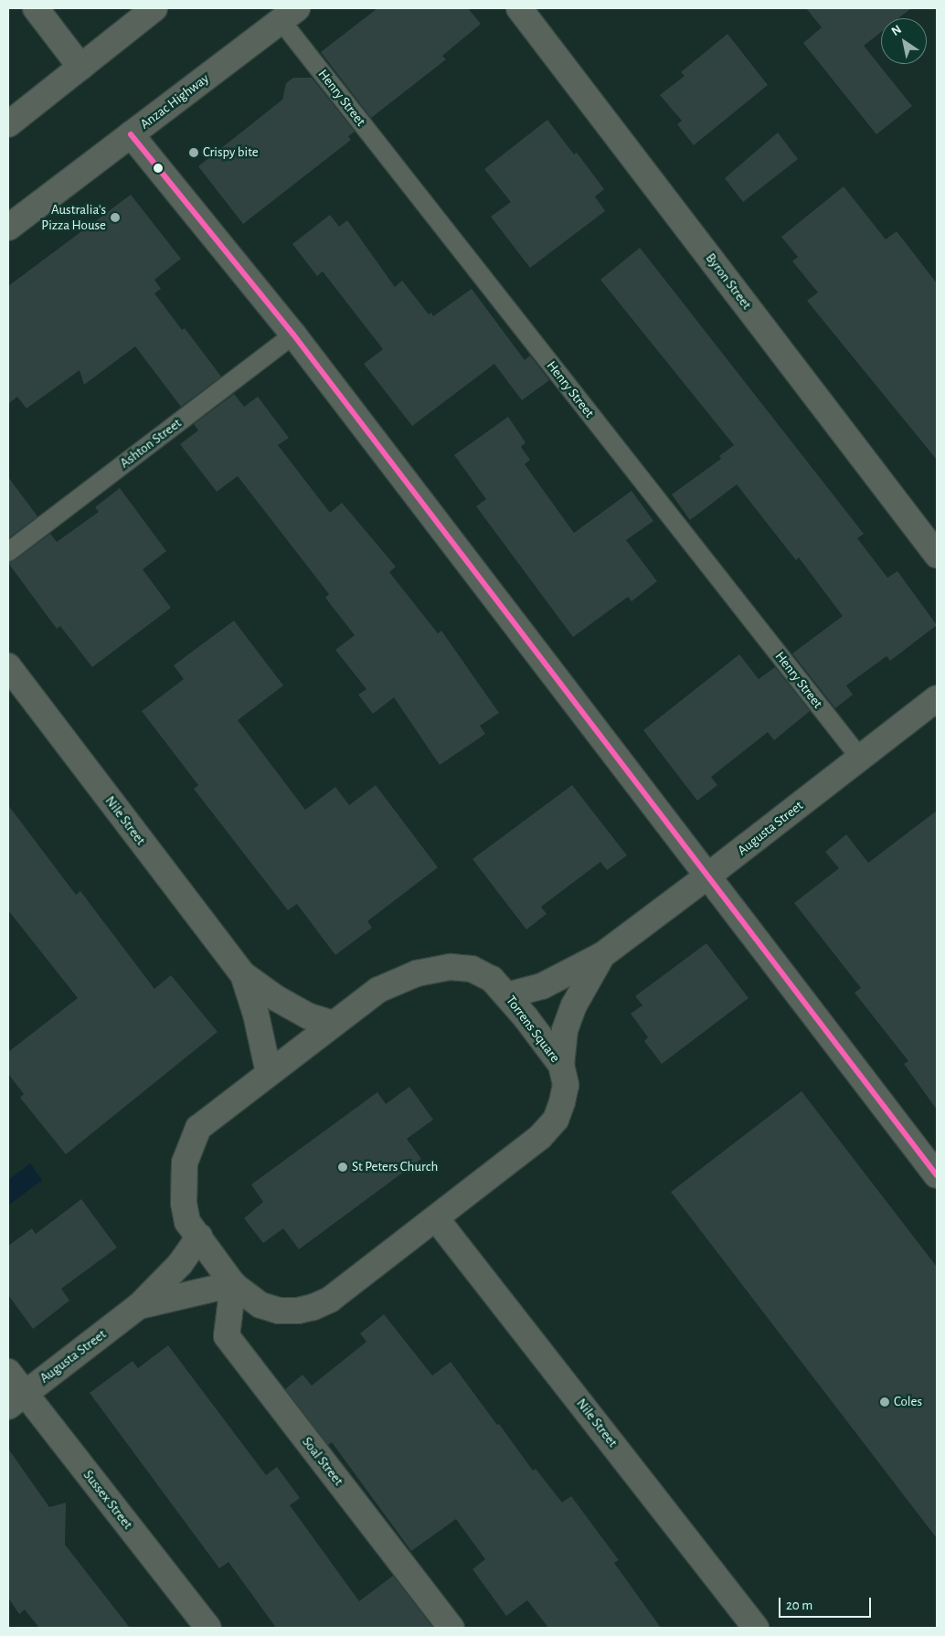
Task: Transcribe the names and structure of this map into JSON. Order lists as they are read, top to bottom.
{
  "streets": {
    "street": [
      "Anzac Highway",
      "Byron Street",
      "Nile Street",
      "Augusta Street",
      "Torrens Square",
      "Soal Street",
      "Sussex Street"
    ],
    "lane": ["Henry Street", "Ashton Street"]
  },
  "crossings": [
    ["Henry Street", "Anzac Highway"],
    ["Henry Street", "Augusta Street"],
    ["Nile Street", "Torrens Square"],
    ["Augusta Street", "Torrens Square"],
    ["Augusta Street", "Soal Street"],
    ["Augusta Street", "Sussex Street"],
    ["Torrens Square", "Soal Street"]
  ],
  "places": [
    "Crispy bite",
    "Australia's Pizza House",
    "St Peters Church",
    "Coles"
  ],
  "scale_bar": "20 m",
  "north": "top left"
}
